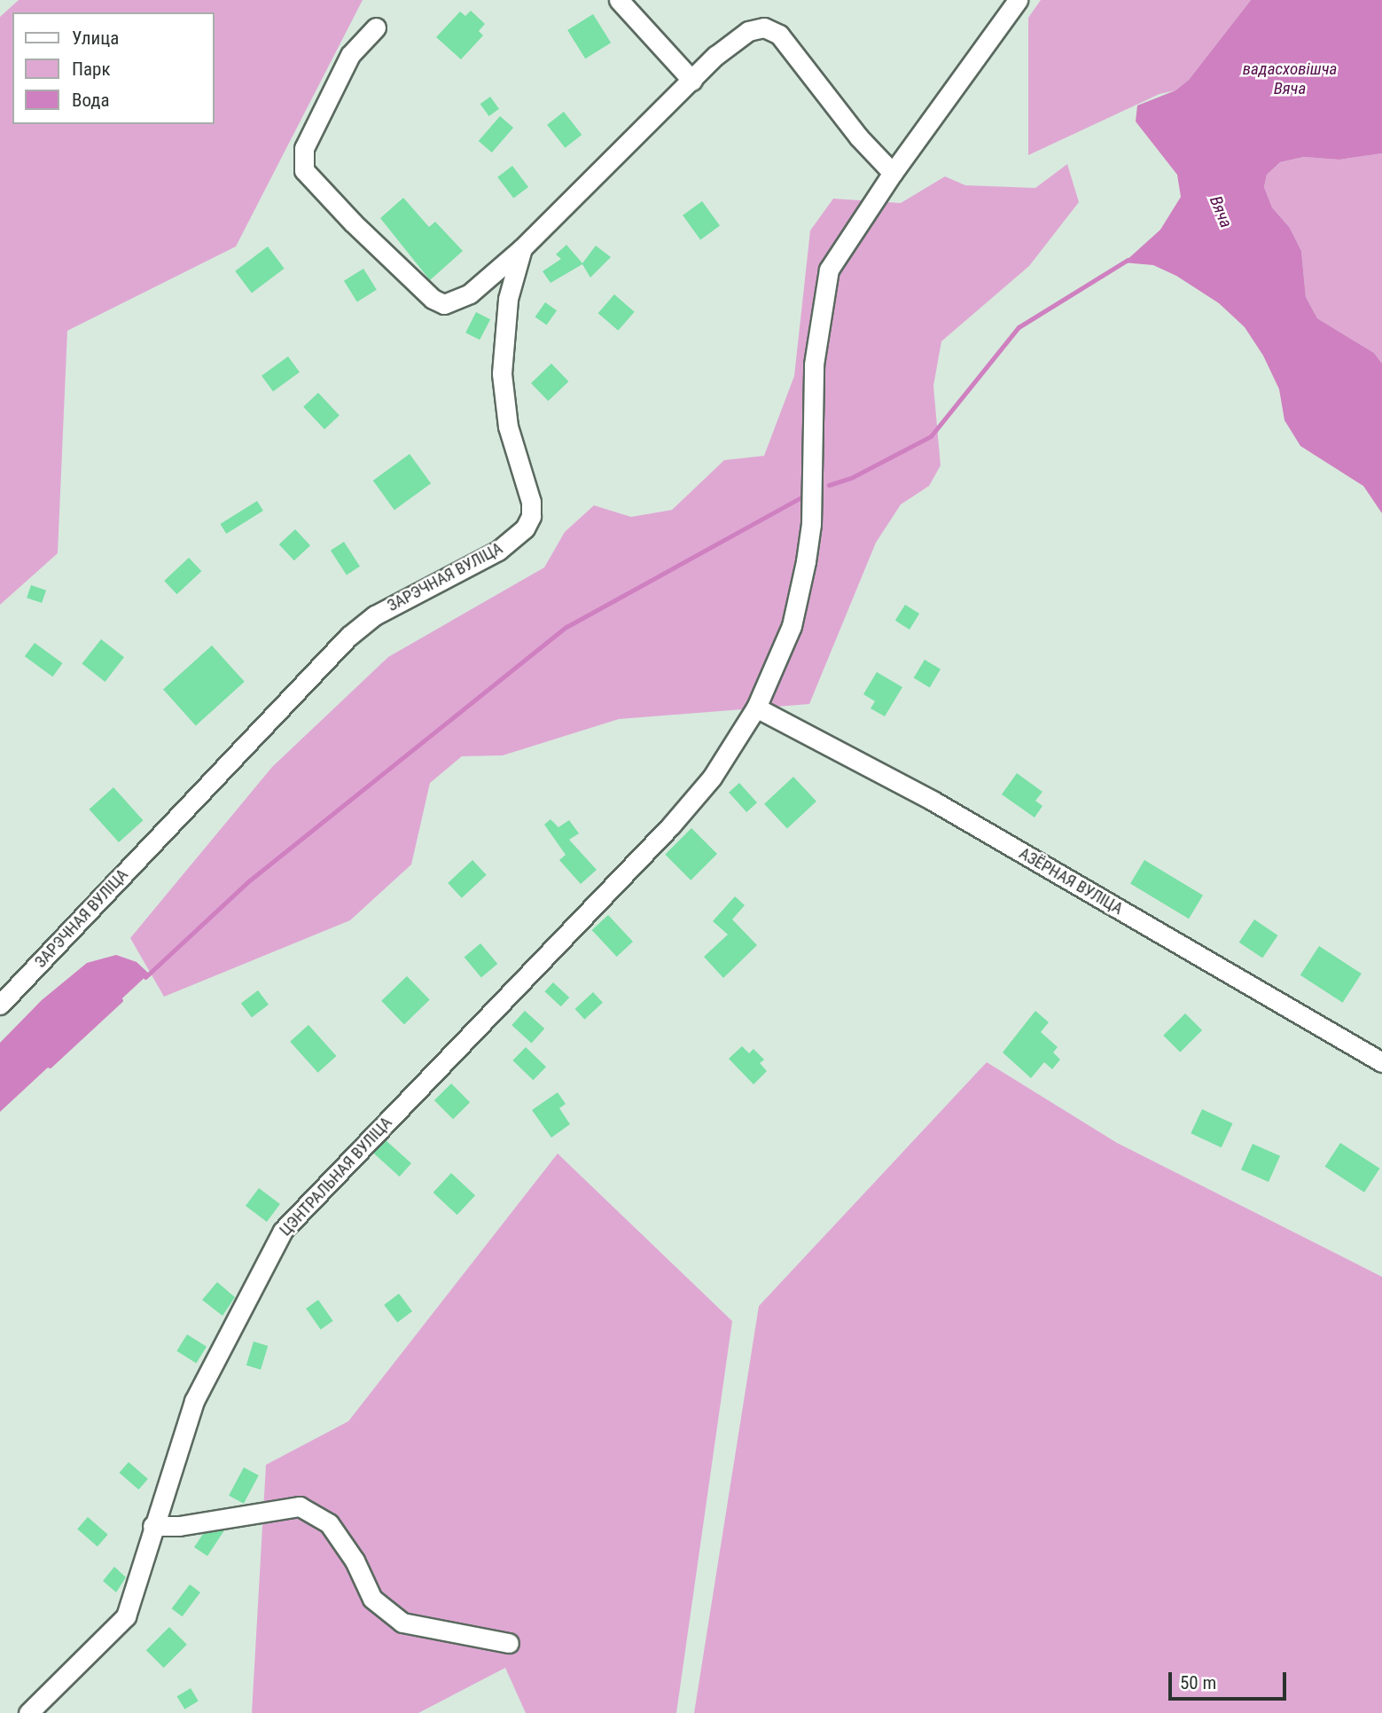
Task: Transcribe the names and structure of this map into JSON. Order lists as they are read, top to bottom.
{
  "streets": {
    "street": ["ЗАРЭЧНАЯ ВУЛІЦА", "АЗЁРНАЯ ВУЛІЦА", "ЦЭНТРАЛЬНАЯ ВУЛІЦА"]
  },
  "crossings": [
    ["ЗАРЭЧНАЯ ВУЛІЦА", "ЦЭНТРАЛЬНАЯ ВУЛІЦА"],
    ["АЗЁРНАЯ ВУЛІЦА", "ЦЭНТРАЛЬНАЯ ВУЛІЦА"]
  ],
  "water": ["вадасховішча Вяча", "Вяча"],
  "legend": ["Улица", "Парк", "Вода"],
  "scale_bar": "50 m"
}
